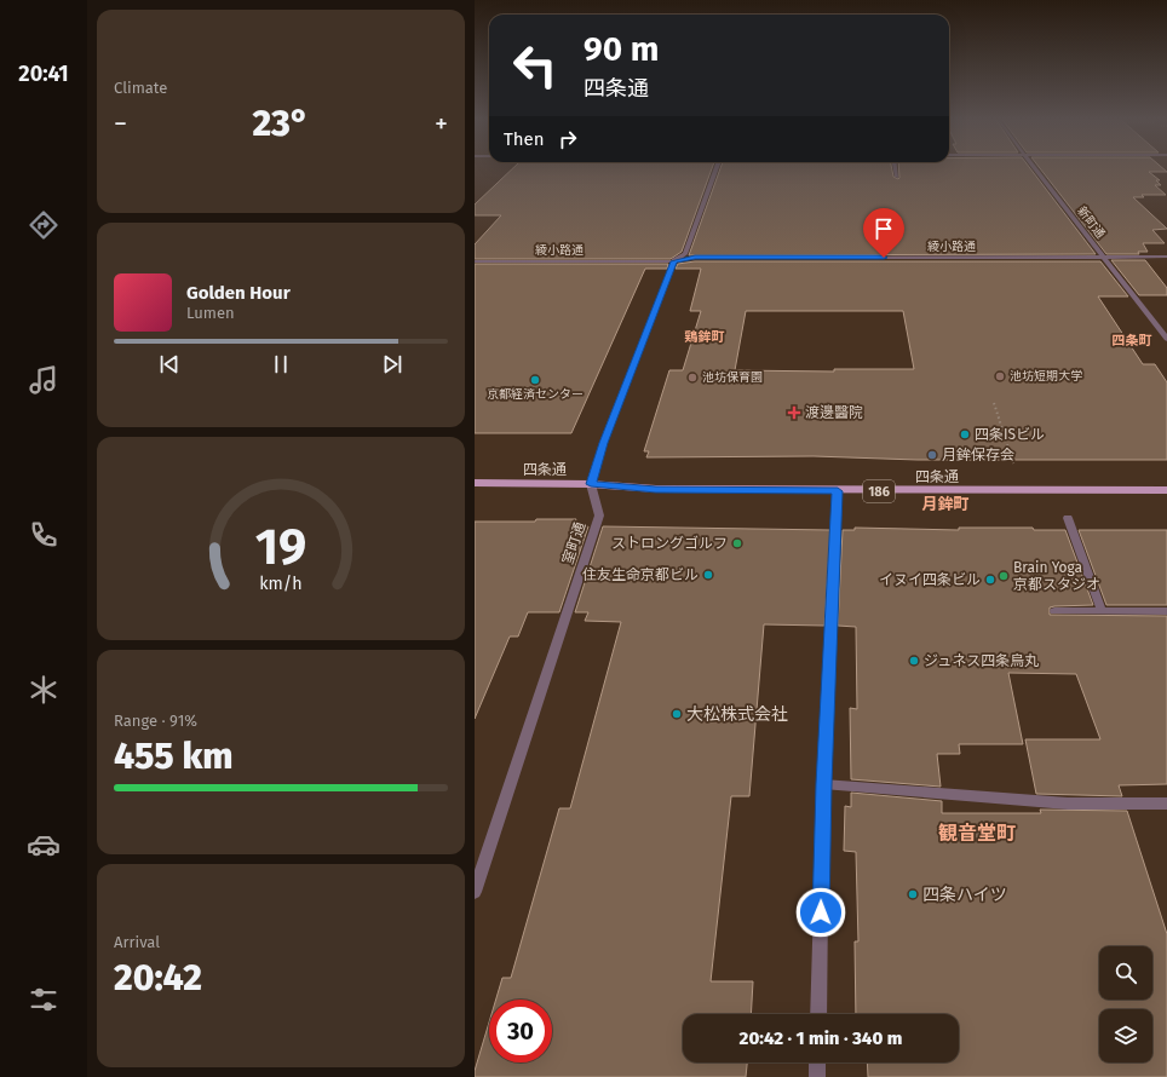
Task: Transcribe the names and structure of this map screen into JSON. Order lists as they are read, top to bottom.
{
  "streets": {
    "main road": ["四条通", "186"],
    "street": ["新町通", "綾小路通", "室町通"]
  },
  "crossings": [
    ["新町通", "綾小路通"],
    ["四条通", "室町通"]
  ],
  "districts": [
    "鶏鉾町",
    "四条町",
    "月鉾町",
    "観音堂町"
  ],
  "places": {
    "other": [
      "池坊短期大学",
      "池坊保育園",
      "京都経済センター",
      "四条ISビル",
      "月鉾保存会",
      "ストロングゴルフ",
      "住友生命京都ビル",
      "Brain Yoga 京都スタジオ",
      "イヌイ四条ビル",
      "ジュネス四条烏丸",
      "大松株式会社",
      "四条ハイツ"
    ],
    "health": ["渡邊醫院"]
  },
  "page": {
    "tabs": "20:41",
    "tile": [
      "Climate",
      ["Range · 91%", "455 km"],
      ["Arrival", "20:42"]
    ],
    "turn": ["90 m", "四条通"],
    "heat": ["−", "23°", "+"],
    "then": "Then",
    "song": ["Golden Hour", "Lumen"],
    "limit": "30",
    "trip": "20:42 · 1 min · 340 m",
    "gauge": ["19", "km/h"]
  }
}
